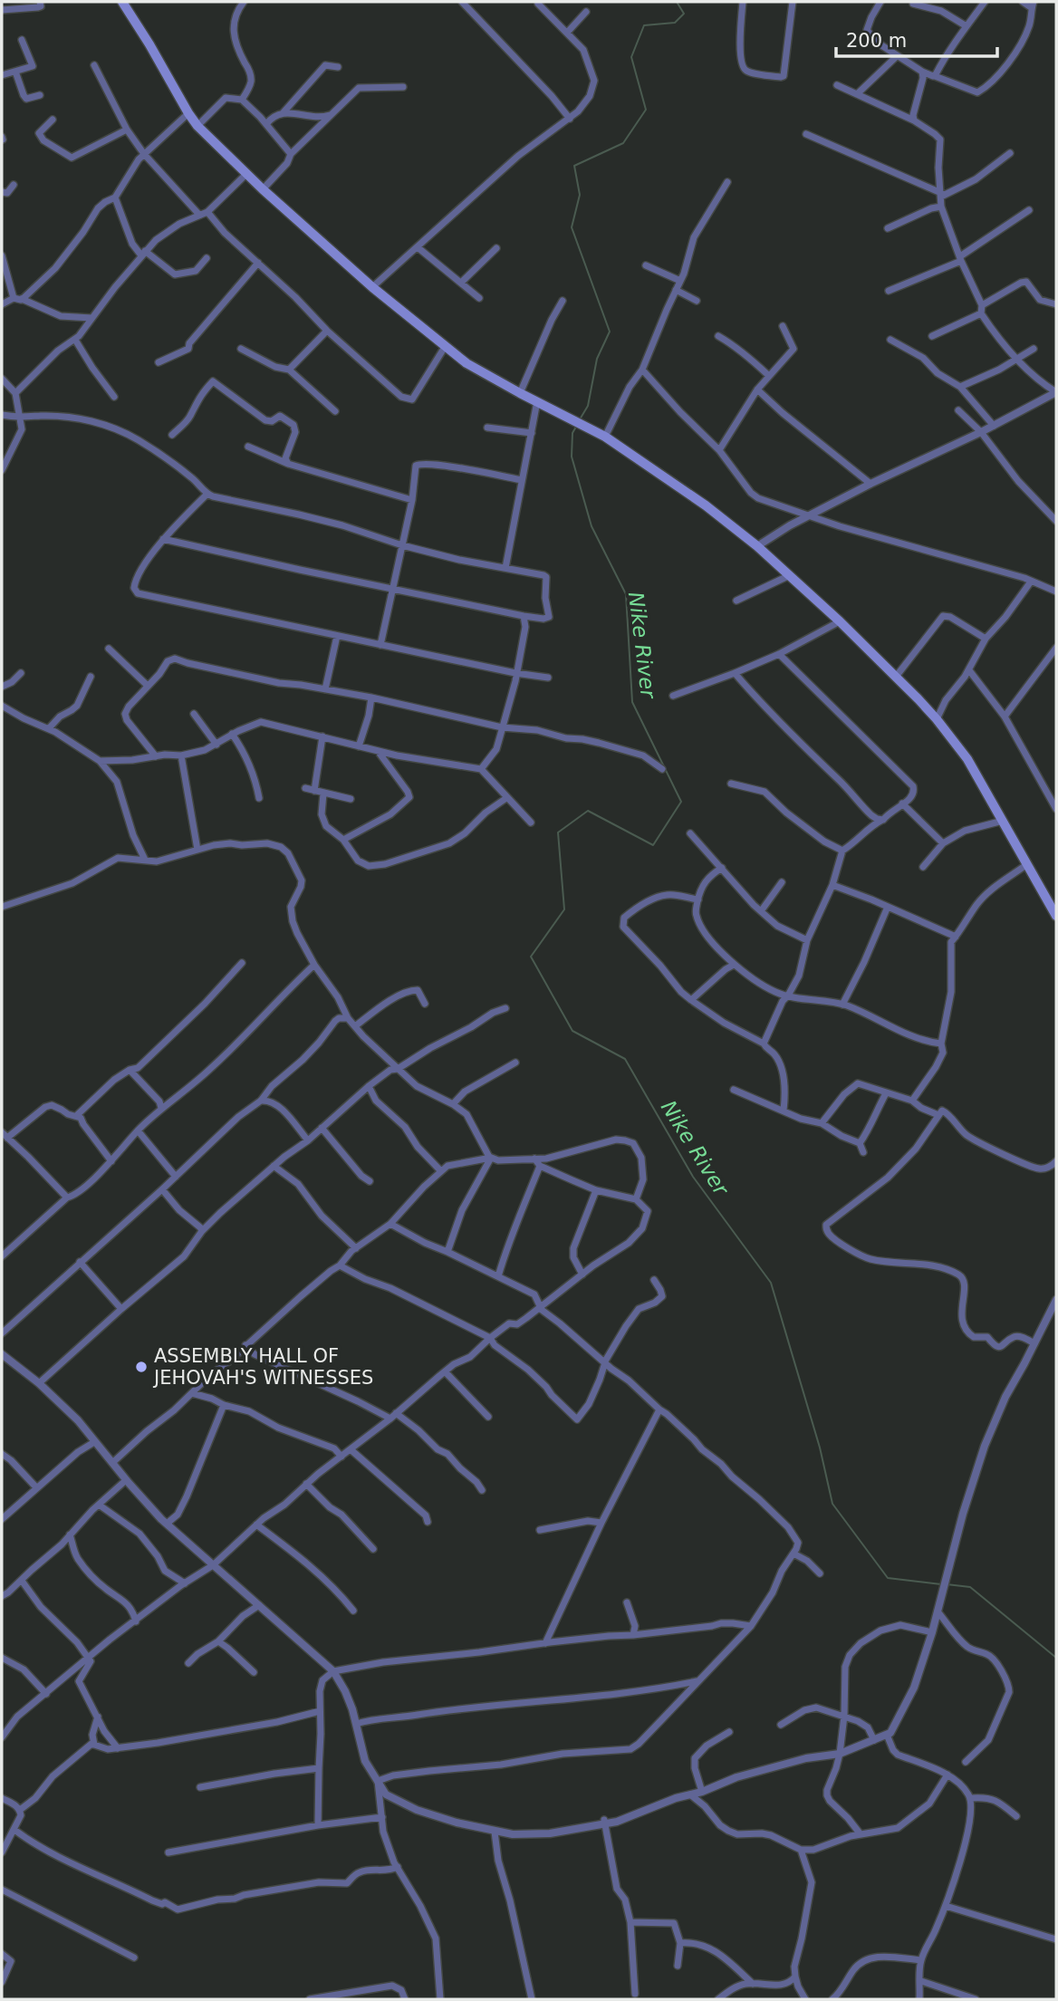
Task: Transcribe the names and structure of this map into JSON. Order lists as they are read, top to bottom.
{
  "water": ["Nike River"],
  "places": ["ASSEMBLY HALL OF JEHOVAH'S WITNESSES"],
  "scale_bar": "200 m"
}
